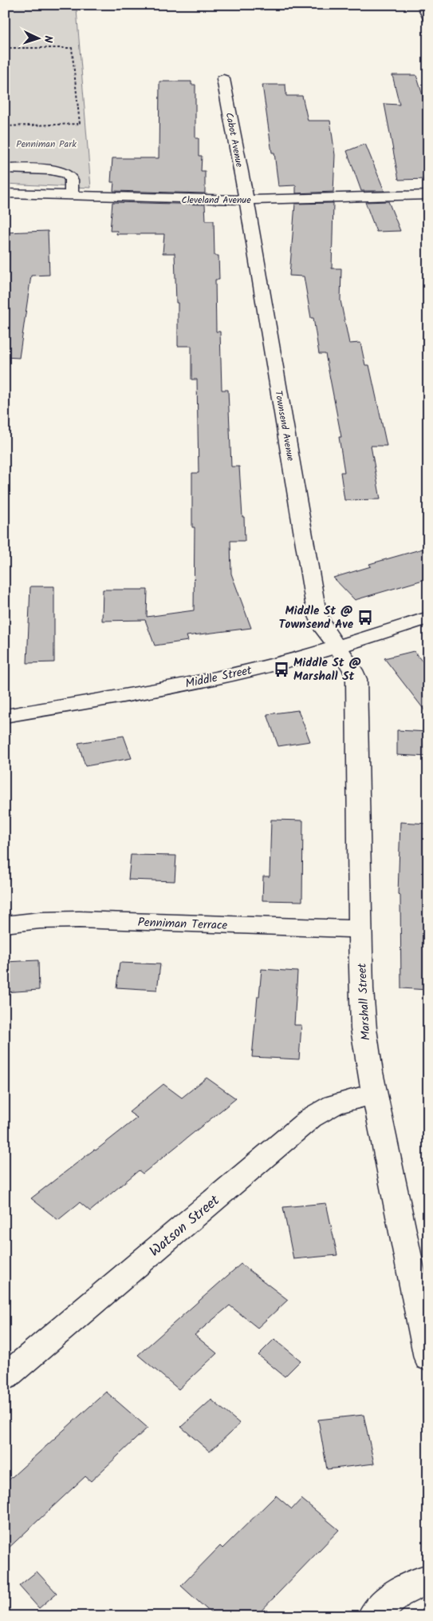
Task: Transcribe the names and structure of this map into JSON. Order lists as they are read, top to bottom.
{
  "streets": {
    "street": [
      "Cabot Avenue",
      "Cleveland Avenue",
      "Townsend Avenue",
      "Middle Street",
      "Penniman Terrace",
      "Marshall Street",
      "Watson Street"
    ]
  },
  "crossings": [
    ["Cabot Avenue", "Cleveland Avenue"],
    ["Cabot Avenue", "Townsend Avenue"],
    ["Cleveland Avenue", "Townsend Avenue"],
    ["Townsend Avenue", "Middle Street"],
    ["Townsend Avenue", "Marshall Street"],
    ["Middle Street", "Marshall Street"],
    ["Penniman Terrace", "Marshall Street"],
    ["Marshall Street", "Watson Street"]
  ],
  "parks": ["Penniman Park"],
  "places": {
    "bus stop": ["Middle St @ Townsend Ave", "Middle St @ Marshall St"]
  },
  "north": "right"
}
